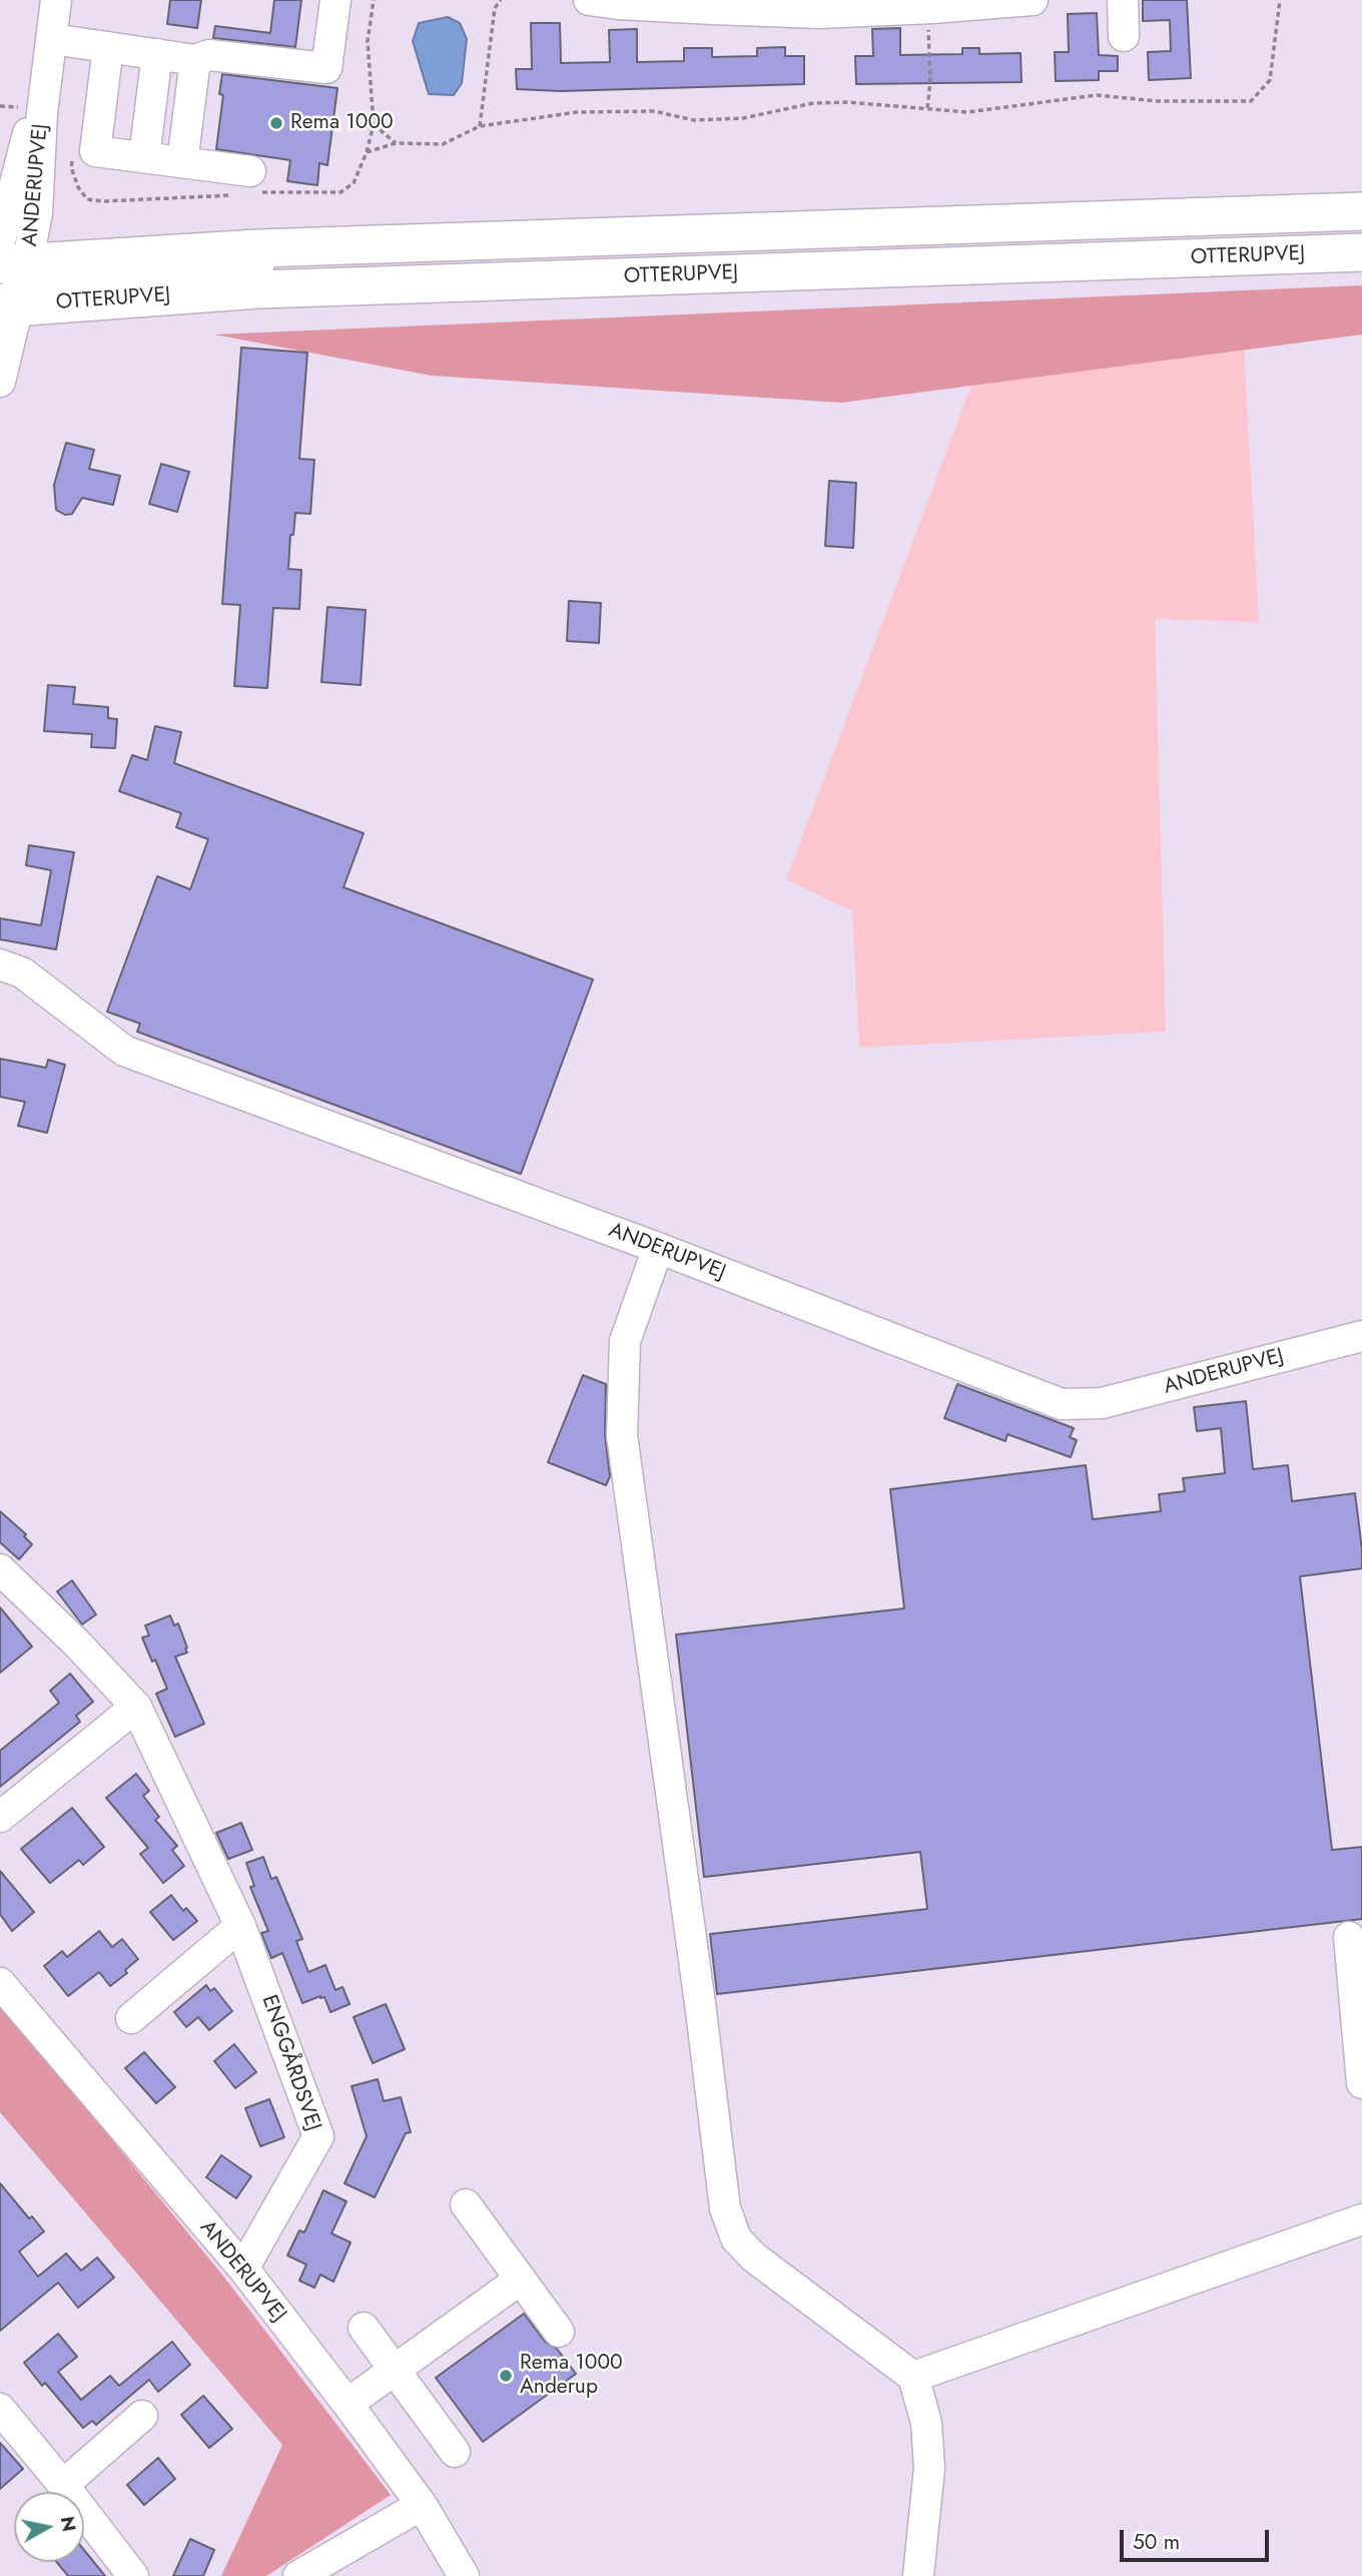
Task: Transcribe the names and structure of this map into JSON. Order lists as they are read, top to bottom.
{
  "streets": {
    "main road": ["OTTERUPVEJ"],
    "street": ["ANDERUPVEJ", "ENGGÅRDSVEJ"]
  },
  "crossings": [
    ["ANDERUPVEJ", "OTTERUPVEJ"],
    ["ANDERUPVEJ", "ENGGÅRDSVEJ"]
  ],
  "places": ["Rema 1000", "Rema 1000 Anderup"],
  "scale_bar": "50 m",
  "north": "right"
}
